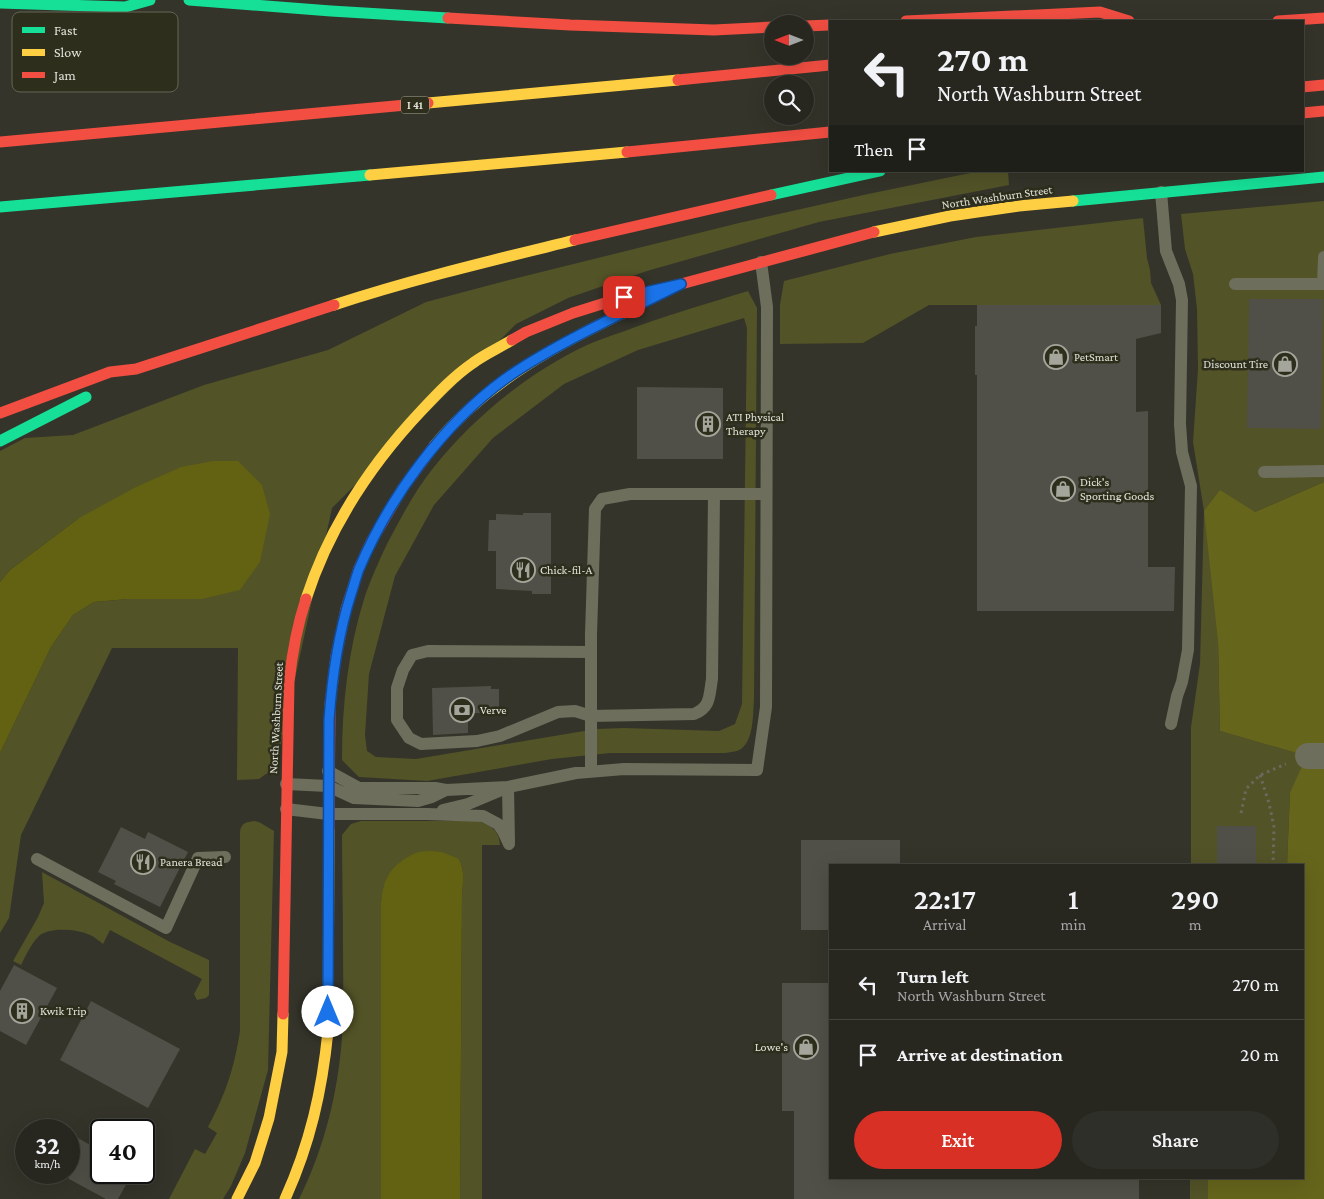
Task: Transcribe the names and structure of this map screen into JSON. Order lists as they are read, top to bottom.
{
  "streets": {
    "main road": ["I 41", "North Washburn Street"]
  },
  "places": {
    "shop": [
      "PetSmart",
      "Discount Tire",
      "Dick's Sporting Goods",
      "Lowe's"
    ],
    "building": ["ATI Physical Therapy", "Kwik Trip"],
    "restaurant": ["Chick-fil-A", "Panera Bread"],
    "bank": ["Verve"]
  },
  "legend": ["Fast", "Slow", "Jam"],
  "north": "left",
  "page": {
    "turn": ["270 m", "North Washburn Street"],
    "then": "Then",
    "eta": [
      "22:17",
      "Arrival",
      "1",
      "min",
      "290",
      "m"
    ],
    "list": [
      {
        "name": "Turn left",
        "note": "North Washburn Street",
        "value": "270 m"
      },
      {
        "name": "Arrive at destination",
        "value": "20 m"
      }
    ],
    "buttons": ["Exit", "Share"],
    "speed": "32 km/h",
    "limit": "40"
  }
}
